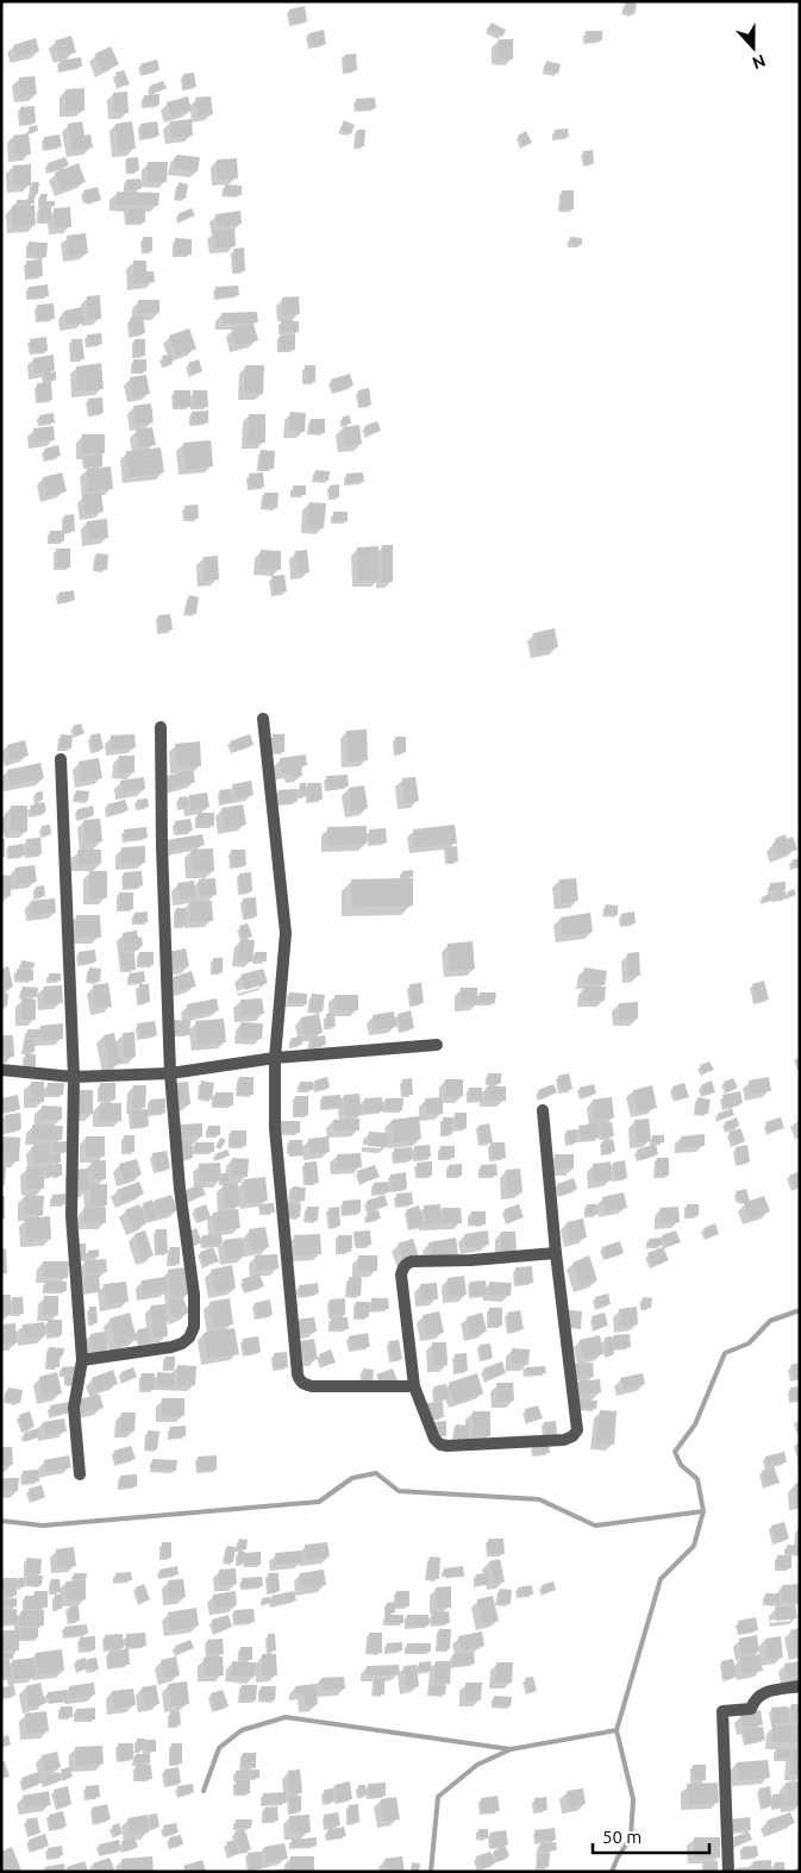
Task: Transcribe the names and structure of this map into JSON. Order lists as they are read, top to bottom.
{
  "scale_bar": "50 m",
  "north": "bottom"
}
